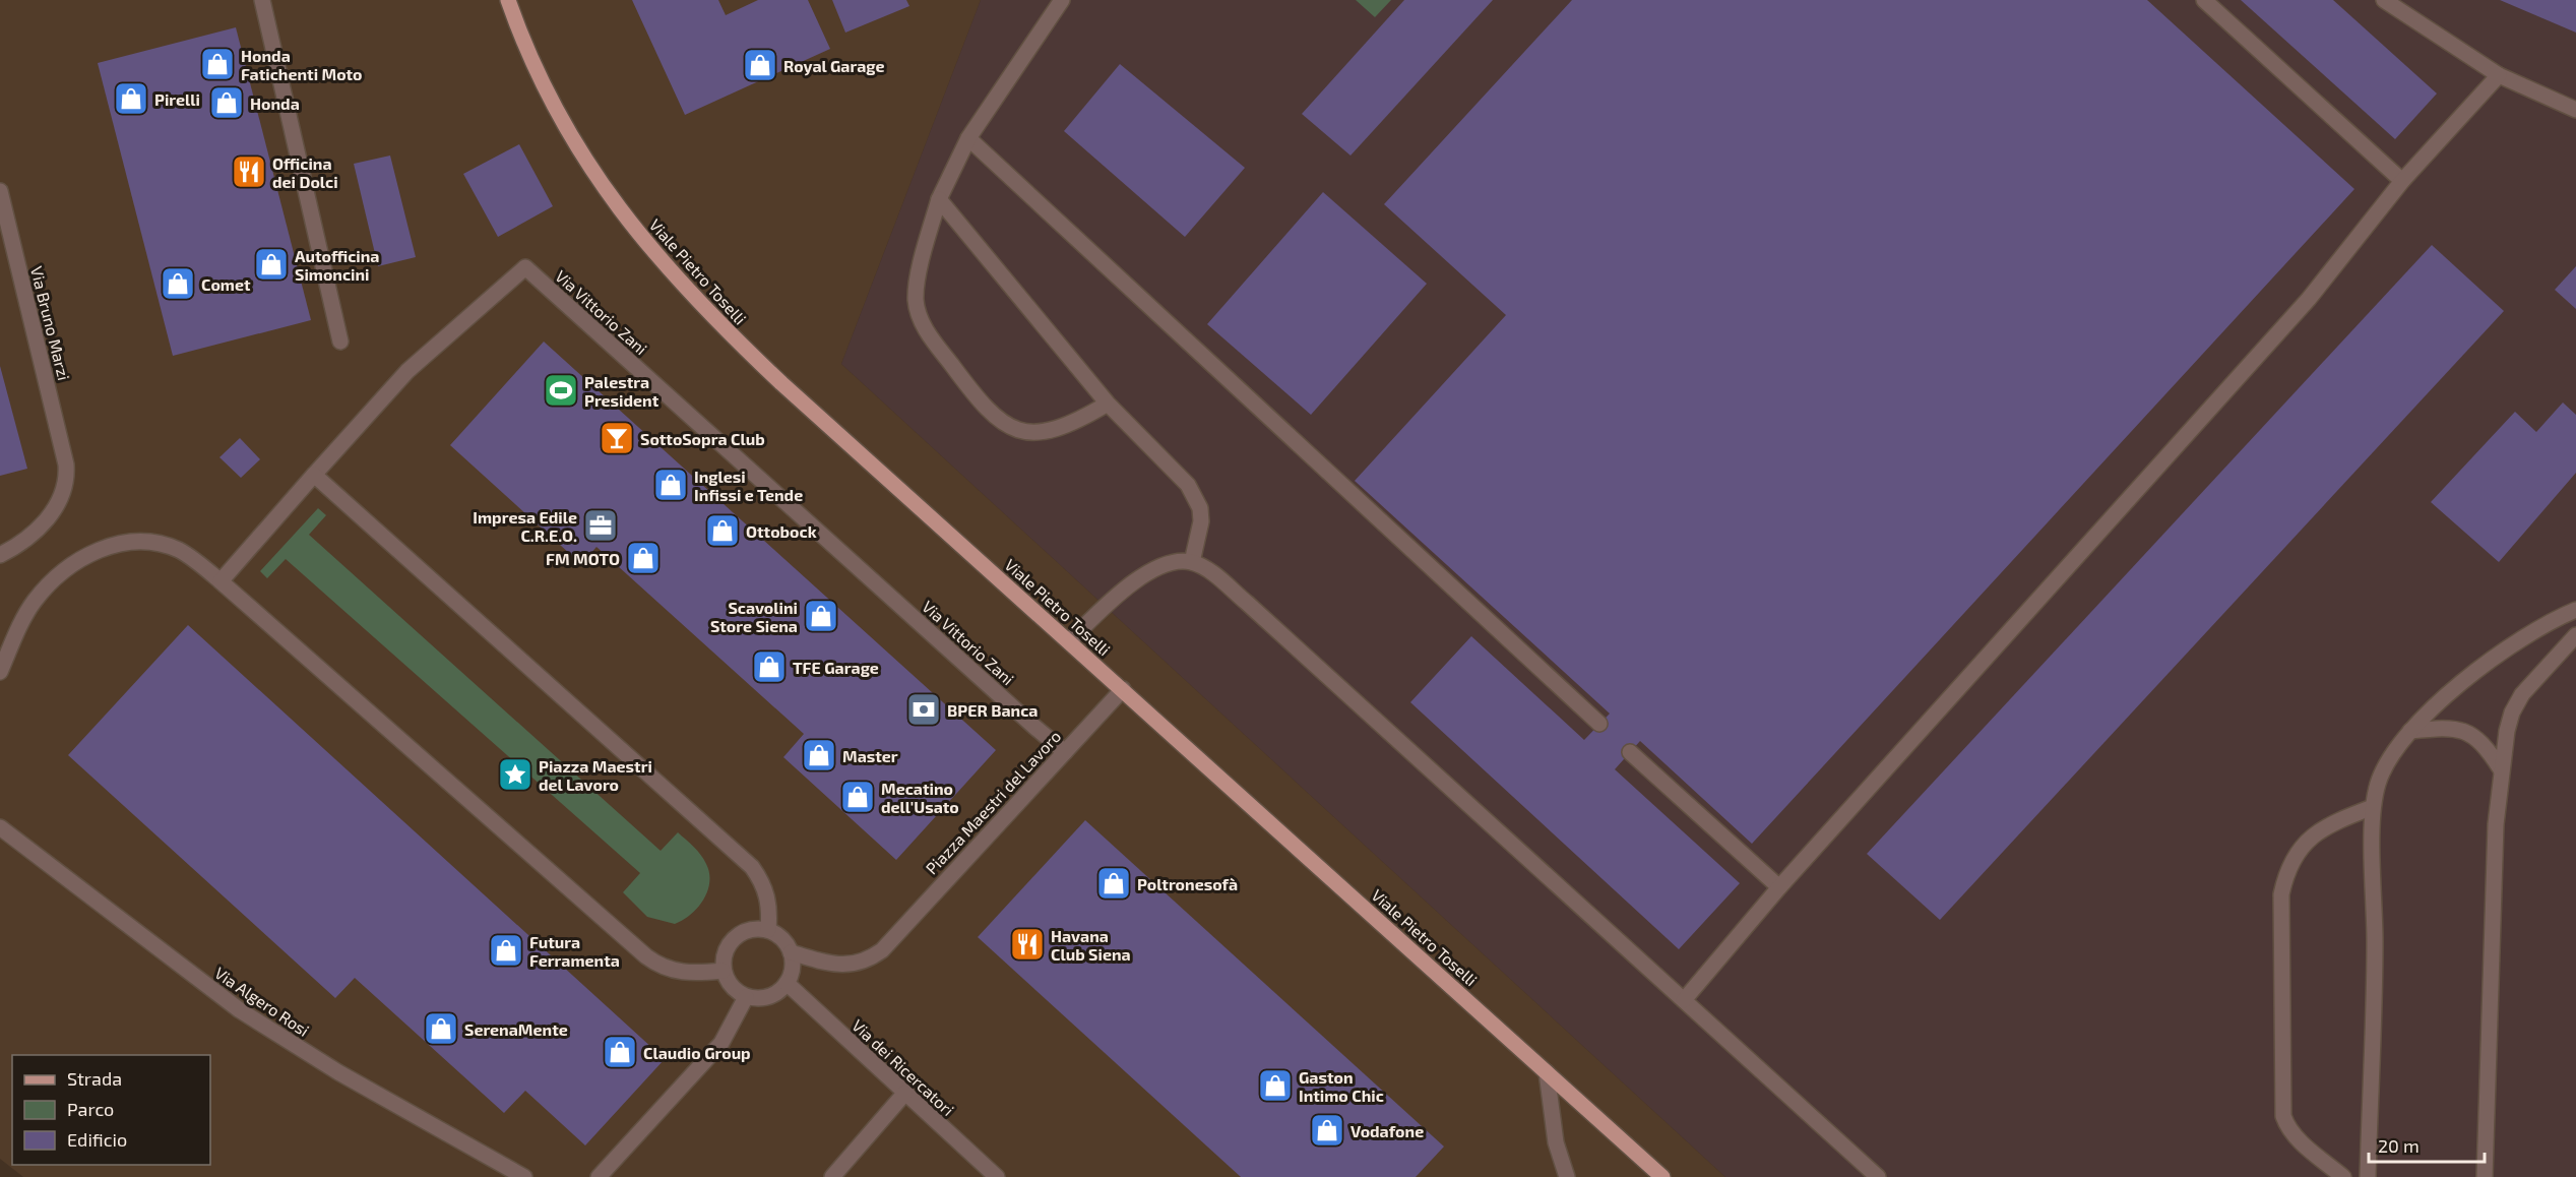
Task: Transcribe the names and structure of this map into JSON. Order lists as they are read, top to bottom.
{
  "streets": {
    "main road": ["Viale Pietro Toselli"],
    "lane": [
      "Via Vittorio Zani",
      "Via Bruno Marzi",
      "Piazza Maestri del Lavoro",
      "Via Algero Rosi",
      "Via dei Ricercatori"
    ]
  },
  "crossings": [
    ["Viale Pietro Toselli", "Piazza Maestri del Lavoro"],
    ["Via Vittorio Zani", "Piazza Maestri del Lavoro"],
    ["Piazza Maestri del Lavoro", "Via dei Ricercatori"]
  ],
  "places": {
    "shop": [
      "Honda Fatichenti Moto",
      "Royal Garage",
      "Pirelli",
      "Honda",
      "Autofficina Simoncini",
      "Comet",
      "Inglesi Infissi e Tende",
      "Ottobock",
      "FM MOTO",
      "Scavolini Store Siena",
      "TFE Garage",
      "Master",
      "Mecatino dell'Usato",
      "Poltronesofà",
      "Futura Ferramenta",
      "SerenaMente",
      "Claudio Group",
      "Gaston Intimo Chic",
      "Vodafone"
    ],
    "restaurant": ["Officina dei Dolci", "Havana Club Siena"],
    "sports": ["Palestra President"],
    "bar": ["SottoSopra Club"],
    "office": ["Impresa Edile C.R.E.O."],
    "bank": ["BPER Banca"],
    "place": ["Piazza Maestri del Lavoro"]
  },
  "legend": ["Strada", "Parco", "Edificio"],
  "scale_bar": "20 m"
}
